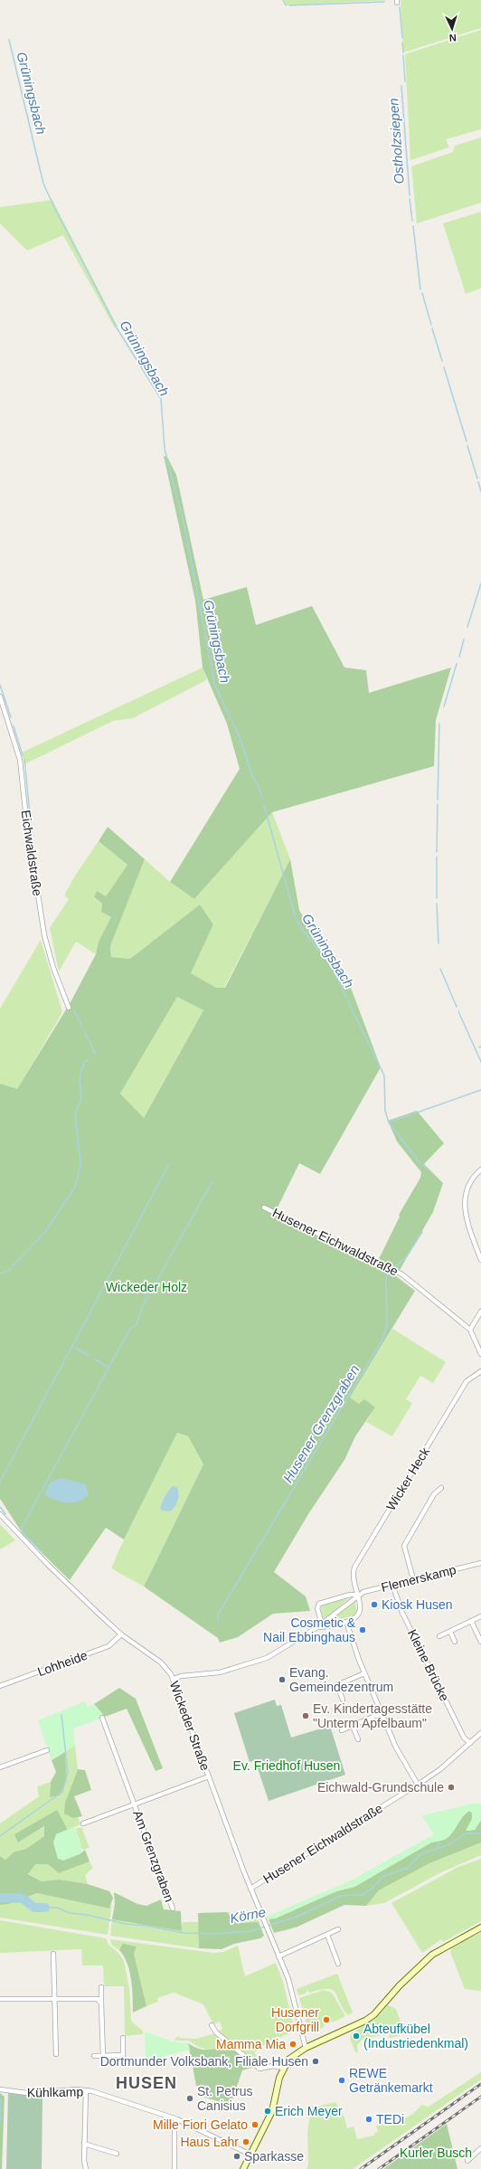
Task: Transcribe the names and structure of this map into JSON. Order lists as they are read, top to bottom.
{
  "streets": {
    "street": [
      "Eichwaldstraße",
      "Husener Eichwaldstraße",
      "Wicker Heck",
      "Flemerskamp",
      "Lohheide",
      "Kleine Brücke",
      "Wickeder Straße",
      "Am Grenzgraben",
      "Kühlkamp"
    ]
  },
  "crossings": [
    ["Husener Eichwaldstraße", "Kleine Brücke"],
    ["Husener Eichwaldstraße", "Wickeder Straße"],
    ["Wicker Heck", "Flemerskamp"],
    ["Flemerskamp", "Kleine Brücke"],
    ["Flemerskamp", "Wickeder Straße"],
    ["Lohheide", "Wickeder Straße"],
    ["Wickeder Straße", "Am Grenzgraben"]
  ],
  "districts": ["HUSEN"],
  "water": [
    "Grüningsbach",
    "Ostholzsiepen",
    "Husener Grenzgraben",
    "Körne"
  ],
  "parks": ["Wickeder Holz", "Ev. Friedhof Husen", "Kurler Busch"],
  "places": [
    "Kiosk Husen",
    "Cosmetic & Nail Ebbinghaus",
    "Evang. Gemeindezentrum",
    "Ev. Kindertagesstätte \"Unterm Apfelbaum\"",
    "Eichwald-Grundschule",
    "Husener Dorfgrill",
    "Abteufkübel (Industriedenkmal)",
    "Mamma Mia",
    "Dortmunder Volksbank, Filiale Husen",
    "REWE Getränkemarkt",
    "St. Petrus Canisius",
    "Erich Meyer",
    "TEDi",
    "Mille Fiori Gelato",
    "Haus Lahr",
    "Sparkasse"
  ],
  "north": "bottom"
}
